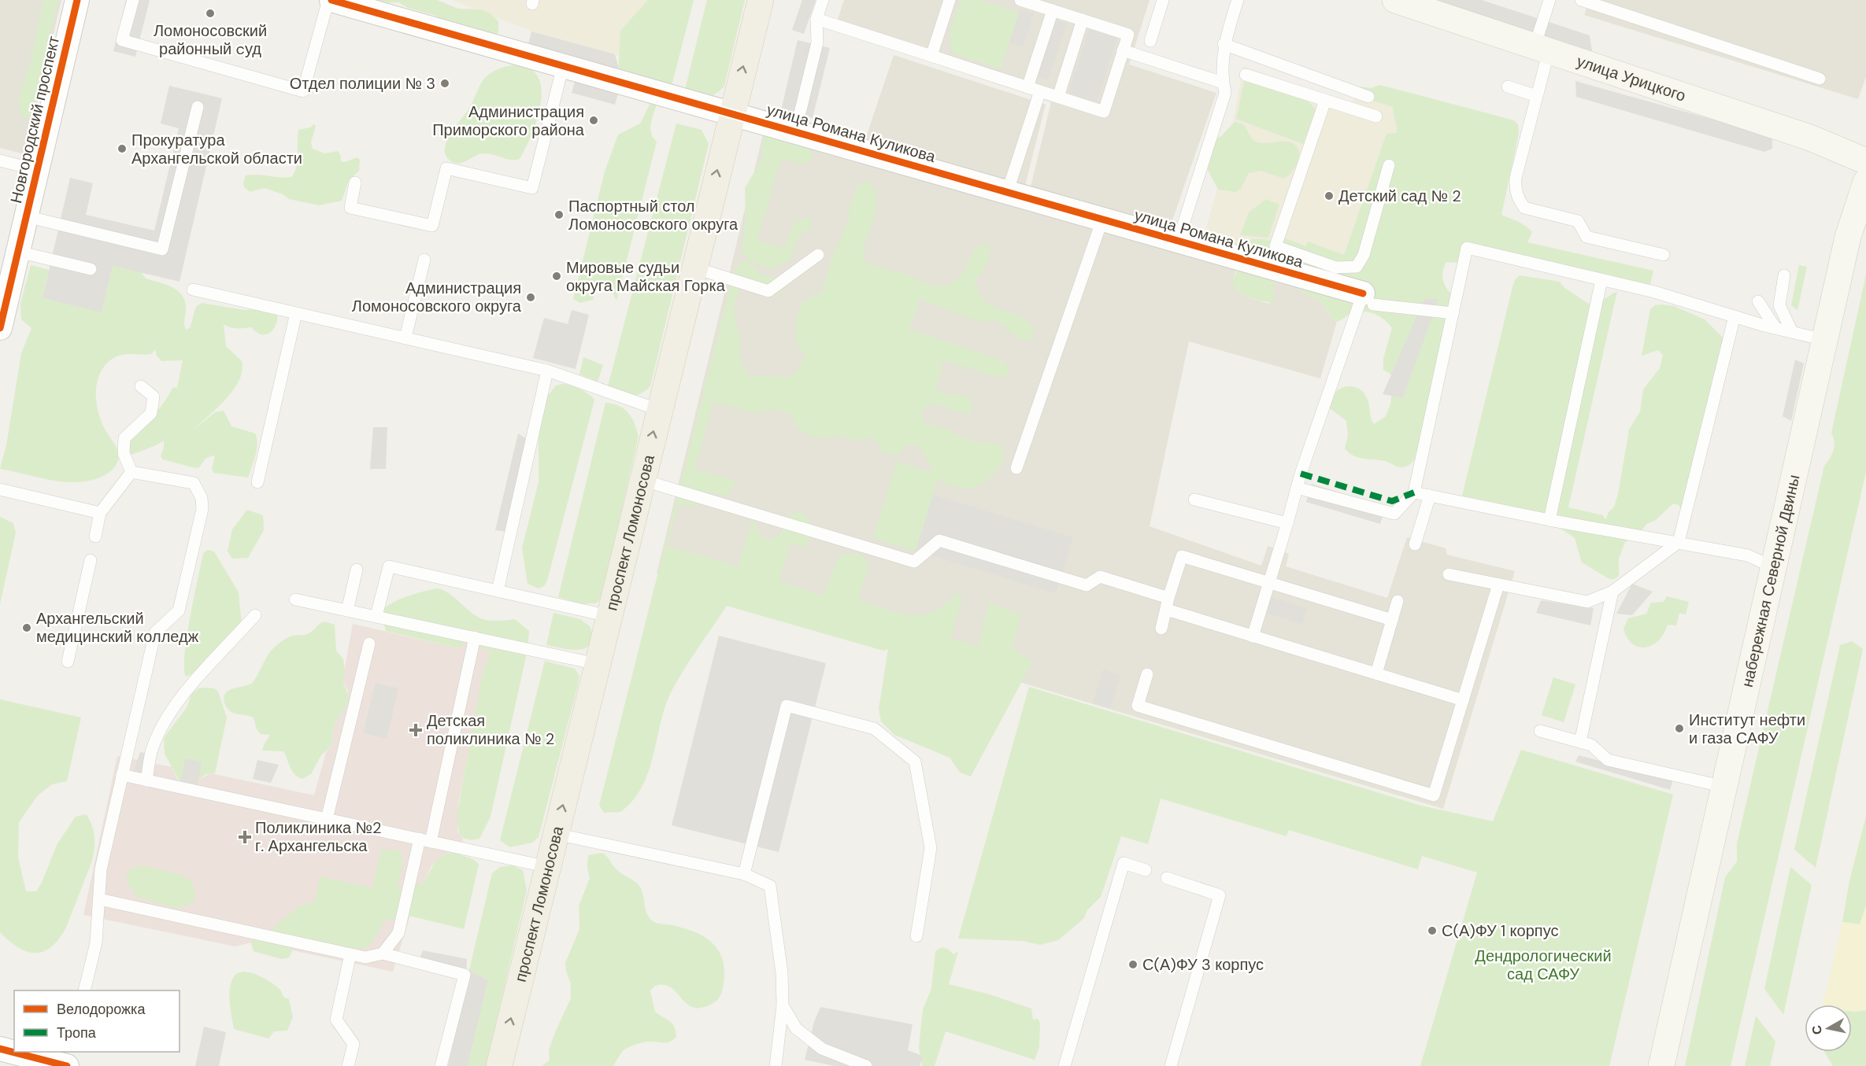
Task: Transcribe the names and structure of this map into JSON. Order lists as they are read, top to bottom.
{
  "streets": {
    "main road": ["улица Урицкого", "проспект Ломоносова", "набережная Северной Двины"],
    "street": ["Новгородский проспект", "улица Романа Куликова"]
  },
  "crossings": [
    ["улица Романа Куликова", "проспект Ломоносова"]
  ],
  "one_way": ["проспект Ломоносова"],
  "parks": ["Дендрологический сад САФУ"],
  "places": {
    "other": [
      "Ломоносовский районный cуд",
      "Отдел полиции № 3",
      "Администрация Приморского района",
      "Прокуратура Архангельской области",
      "Детский сад № 2",
      "Паспортный стол Ломоносовского округа",
      "Мировые судьи округа Майская Горка",
      "Администрация Ломоносовского округа",
      "Архангельский медицинский колледж",
      "Институт нефти и газа САФУ",
      "С(А)ФУ 1 корпус",
      "С(А)ФУ 3 корпус"
    ],
    "health": ["Детская поликлиника № 2", "Поликлиника №2 г. Архангельска"]
  },
  "legend": ["Велодорожка", "Тропа"],
  "north": "left"
}
